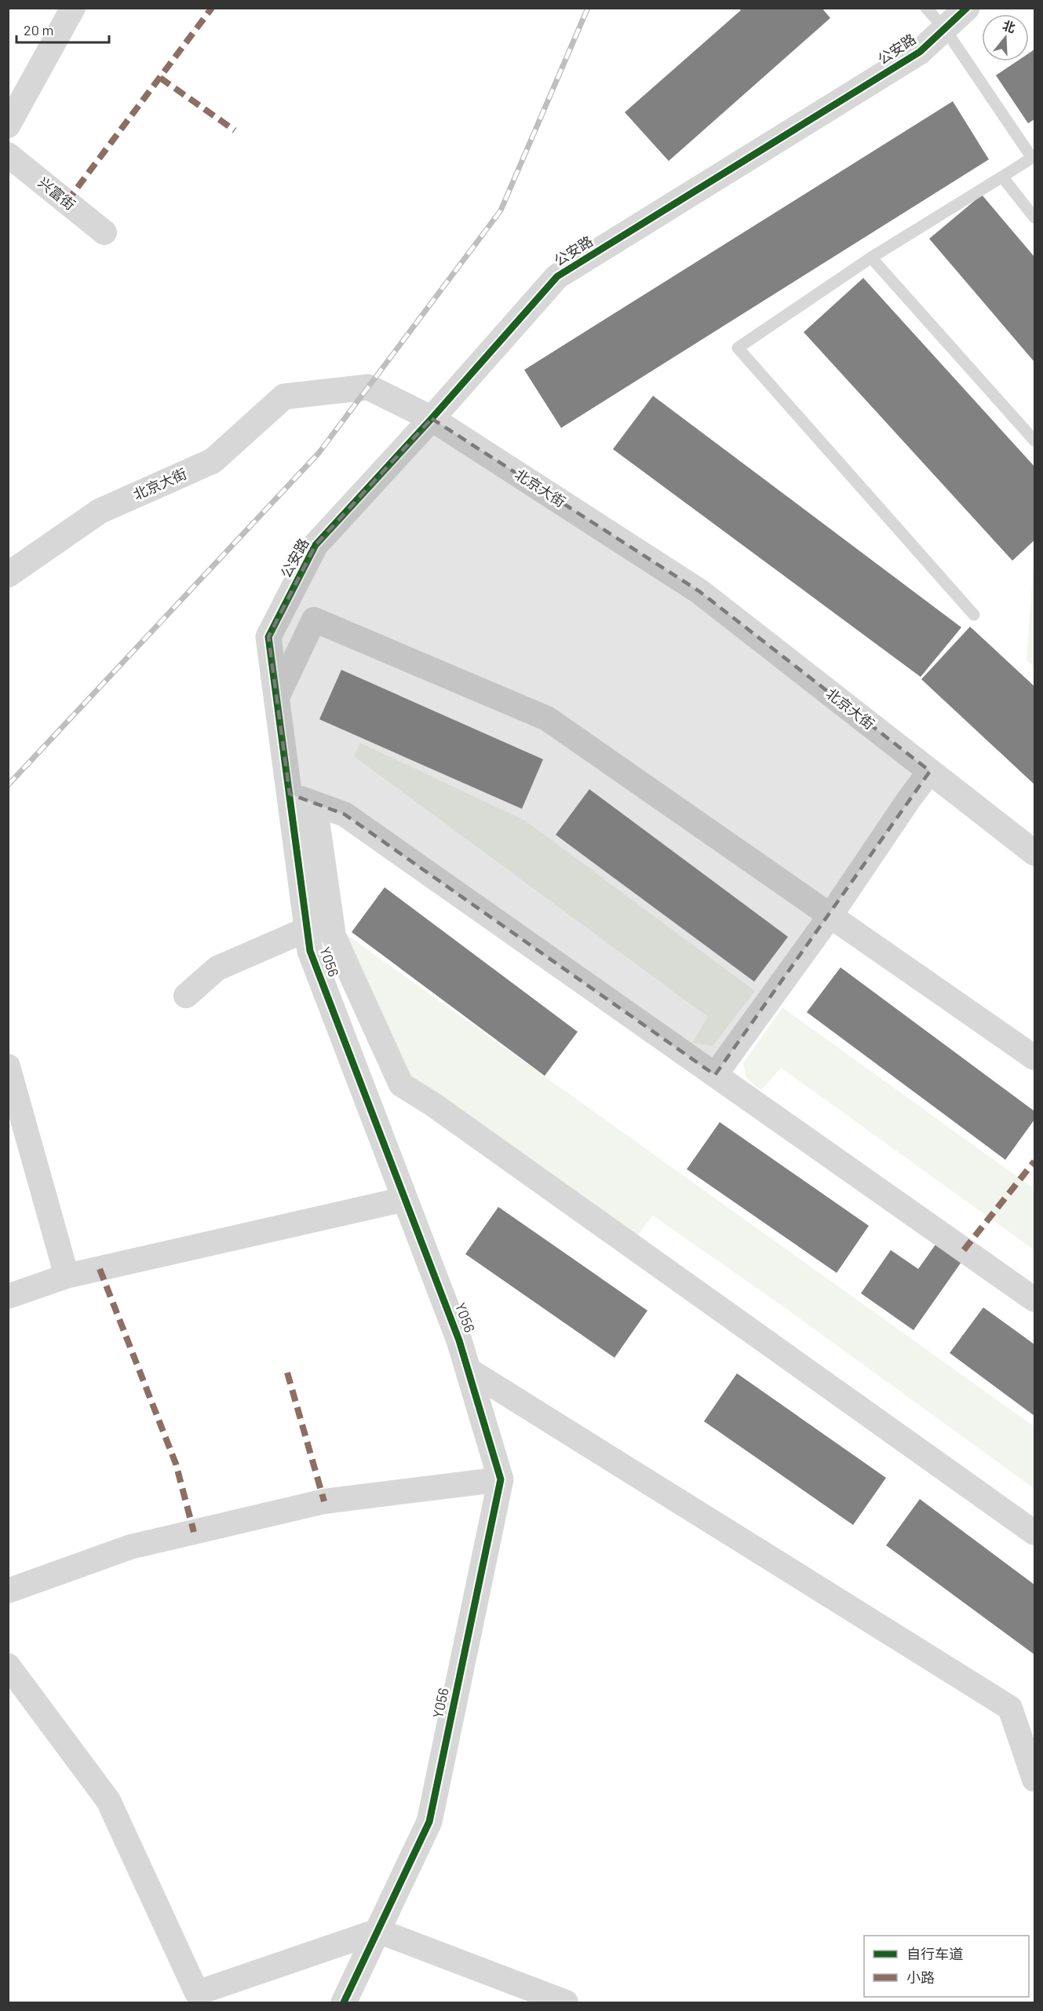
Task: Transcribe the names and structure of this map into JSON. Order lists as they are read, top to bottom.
{
  "streets": {
    "street": [
      "公安路",
      "兴富街",
      "北京大街",
      "Y056"
    ]
  },
  "crossings": [
    ["公安路", "北京大街"],
    ["公安路", "Y056"]
  ],
  "legend": ["自行车道", "小路"],
  "scale_bar": "20 m",
  "north": "top"
}
